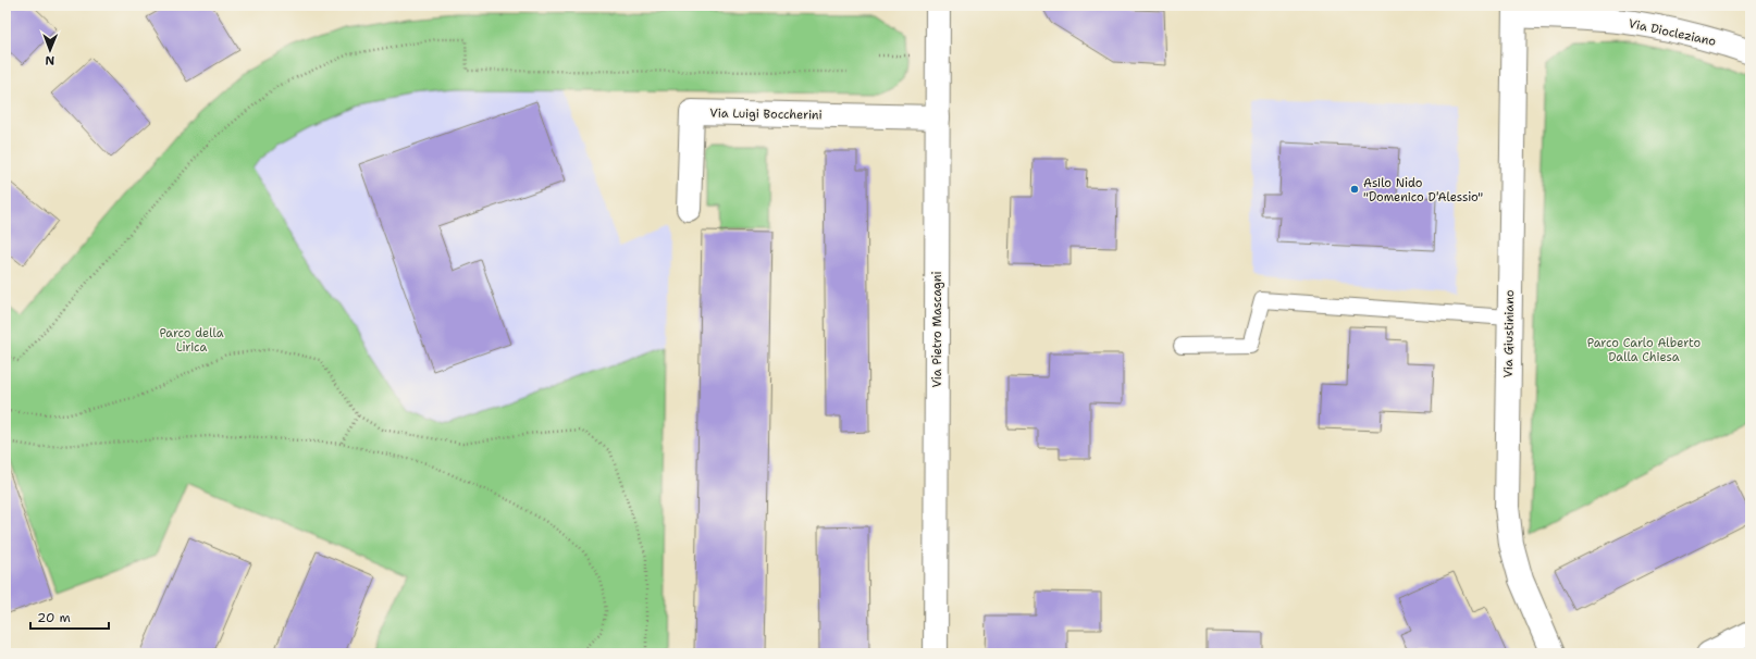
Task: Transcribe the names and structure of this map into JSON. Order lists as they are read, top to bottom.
{
  "streets": {
    "street": [
      "Via Diocleziano",
      "Via Luigi Boccherini",
      "Via Pietro Mascagni",
      "Via Giustiniano"
    ]
  },
  "crossings": [
    ["Via Diocleziano", "Via Giustiniano"],
    ["Via Luigi Boccherini", "Via Pietro Mascagni"]
  ],
  "parks": ["Parco della Lirica", "Parco Carlo Alberto Dalla Chiesa"],
  "places": ["Asilo Nido \"Domenico D'Alessio\""],
  "scale_bar": "20 m",
  "north": "bottom"
}
